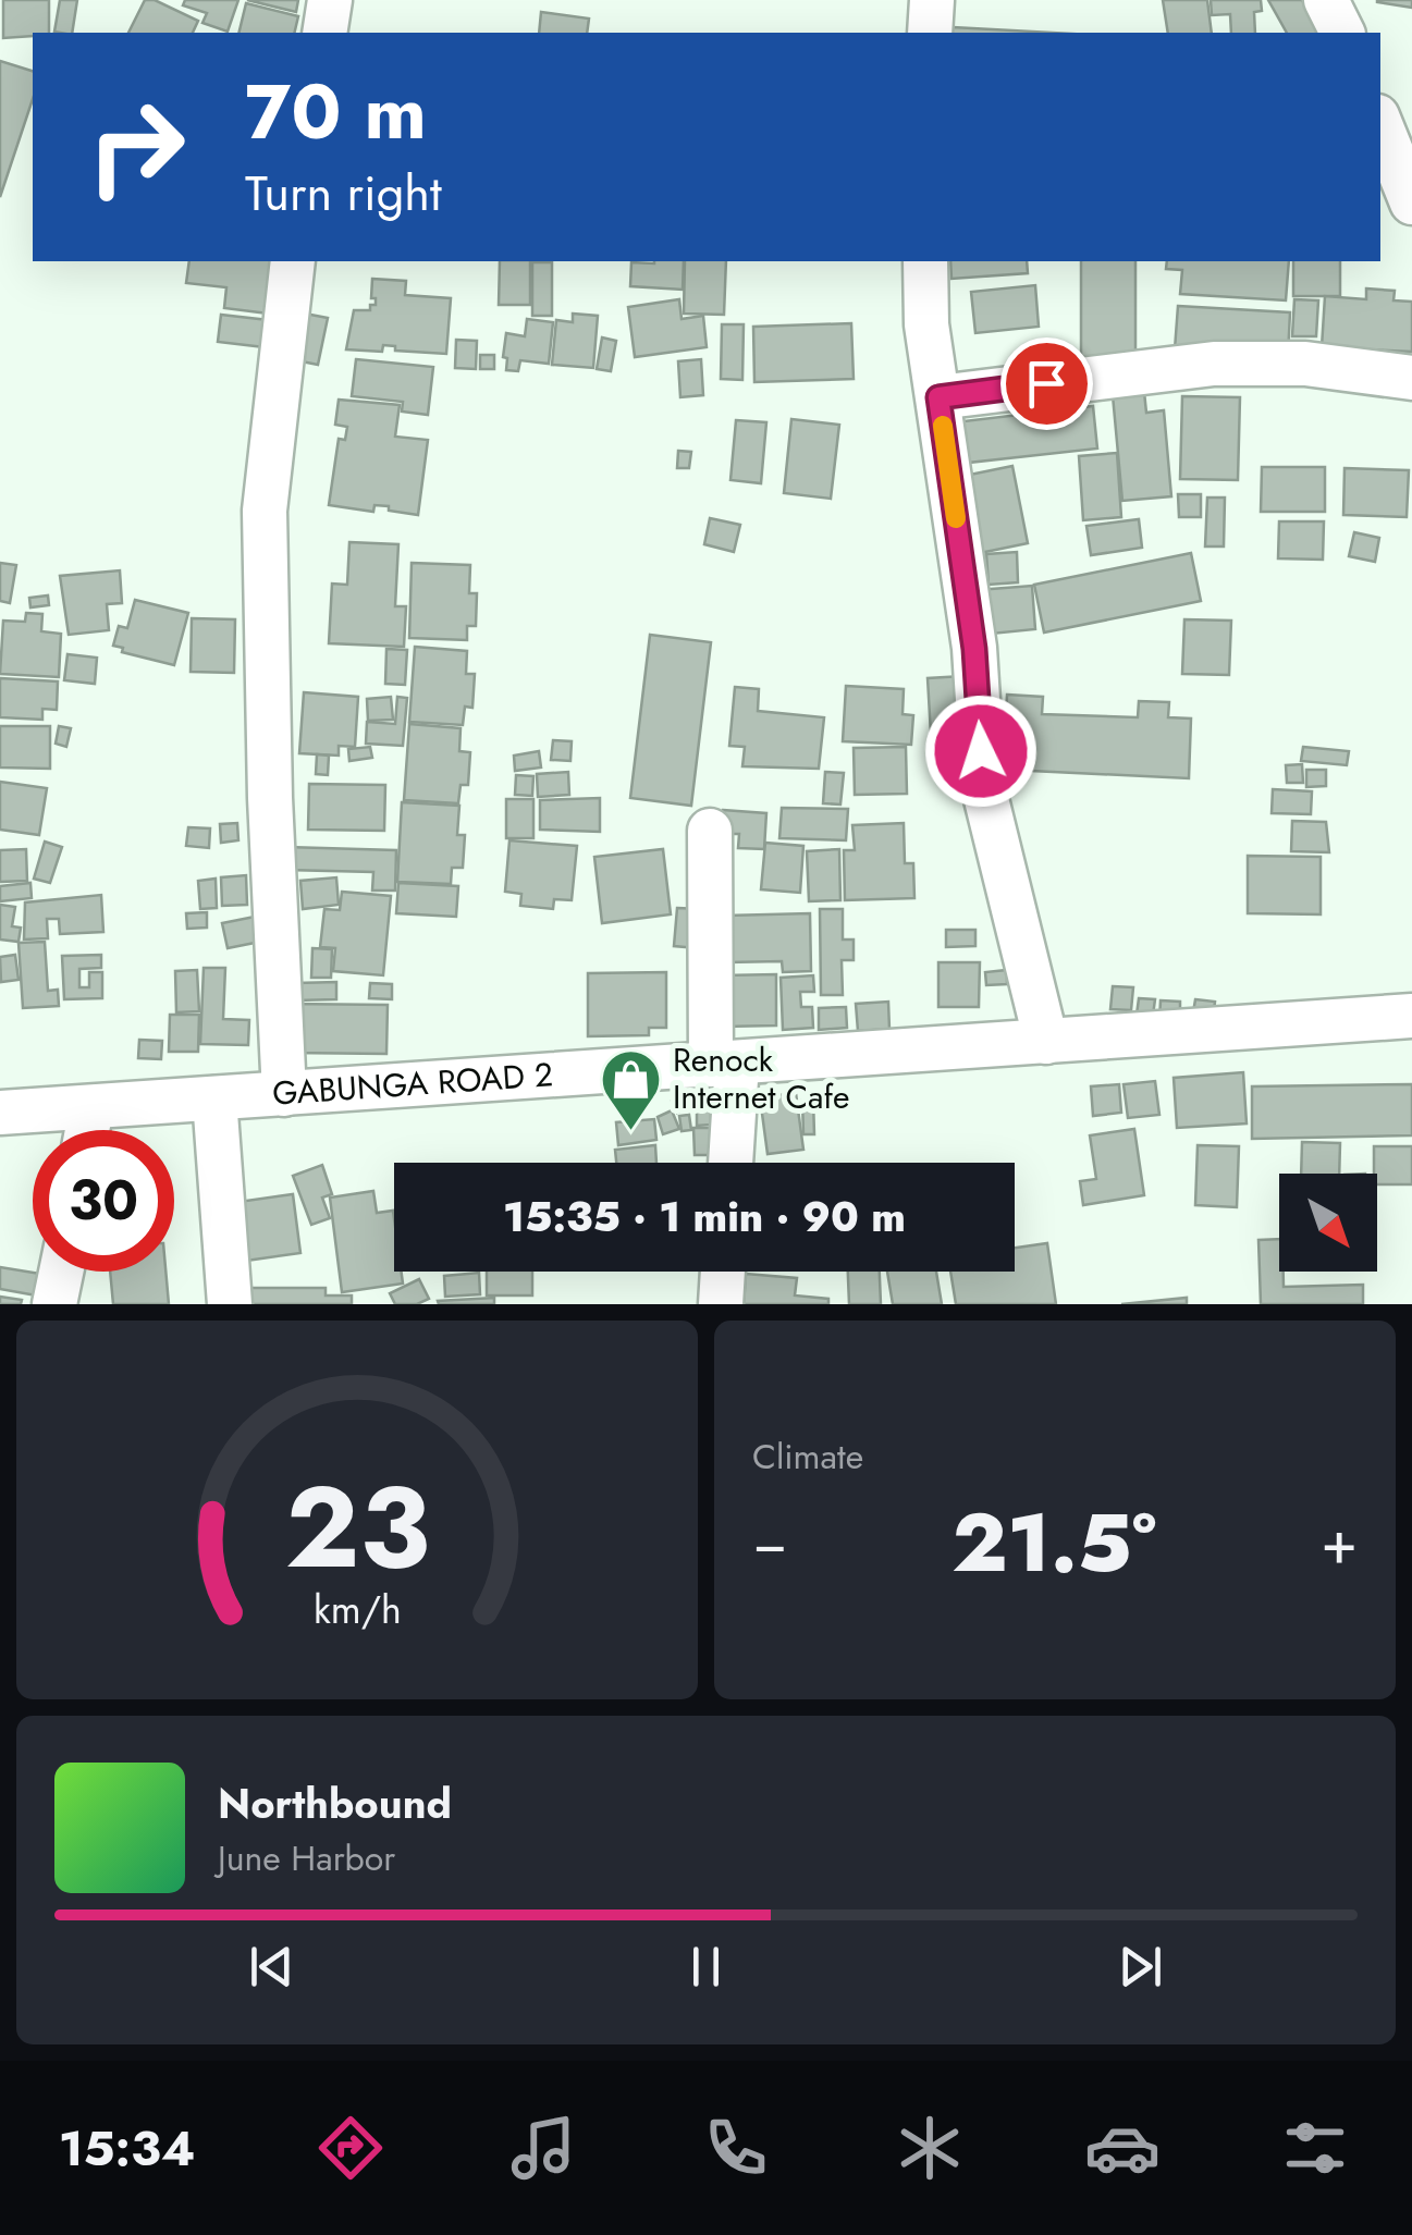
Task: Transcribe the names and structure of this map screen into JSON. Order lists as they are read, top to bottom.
{
  "streets": {
    "street": ["GABUNGA ROAD 2"]
  },
  "places": {
    "shop": ["Renock Internet Cafe"]
  },
  "north": "bottom right",
  "page": {
    "turn": ["70 m", "Turn right"],
    "limit": "30",
    "trip": "15:35 · 1 min · 90 m",
    "tile": "Climate",
    "heat": ["−", "21.5°", "+"],
    "song": ["Northbound", "June Harbor"],
    "tabs": "15:34",
    "gauge": ["23", "km/h"]
  }
}
